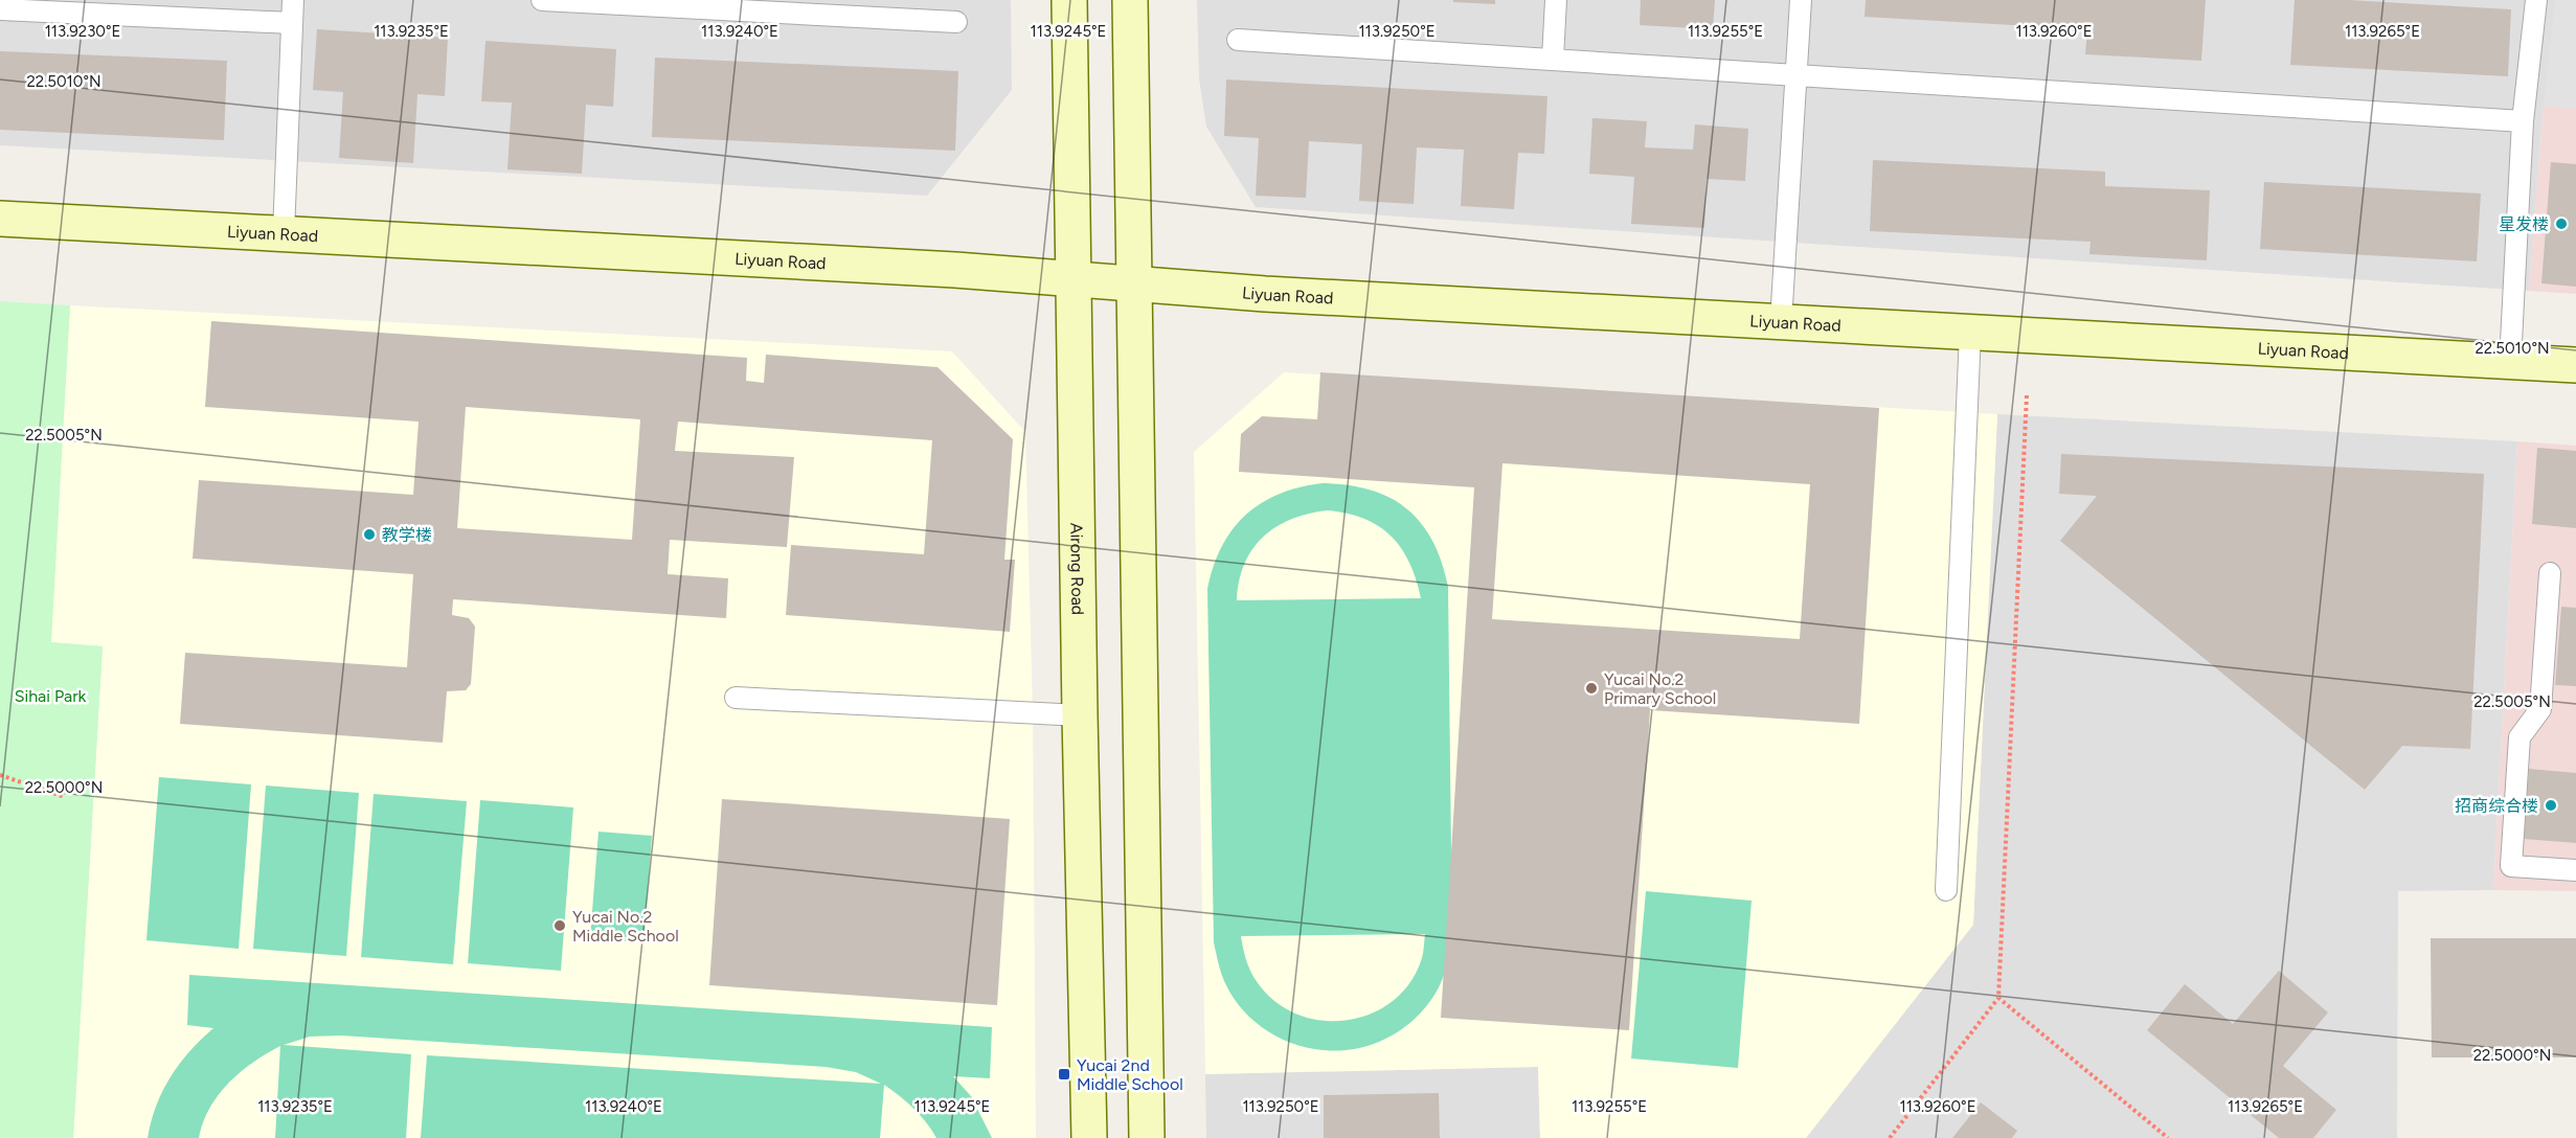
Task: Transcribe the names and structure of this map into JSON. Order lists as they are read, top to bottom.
{
  "streets": {
    "street": ["Liyuan Road", "Airong Road"]
  },
  "crossings": [
    ["Liyuan Road", "Airong Road"]
  ],
  "parks": ["Sihai Park"],
  "places": {
    "other": [
      "星发楼",
      "教学楼",
      "Yucai No.2 Primary School",
      "招商综合楼",
      "Yucai No.2 Middle School"
    ],
    "transit": ["Yucai 2nd Middle School"]
  },
  "coordinates": [
    "113.9230°E",
    "113.9235°E",
    "113.9240°E",
    "113.9245°E",
    "113.9250°E",
    "113.9255°E",
    "113.9260°E",
    "113.9265°E",
    "22.5010°N",
    "22.5005°N",
    "22.5000°N"
  ]
}
